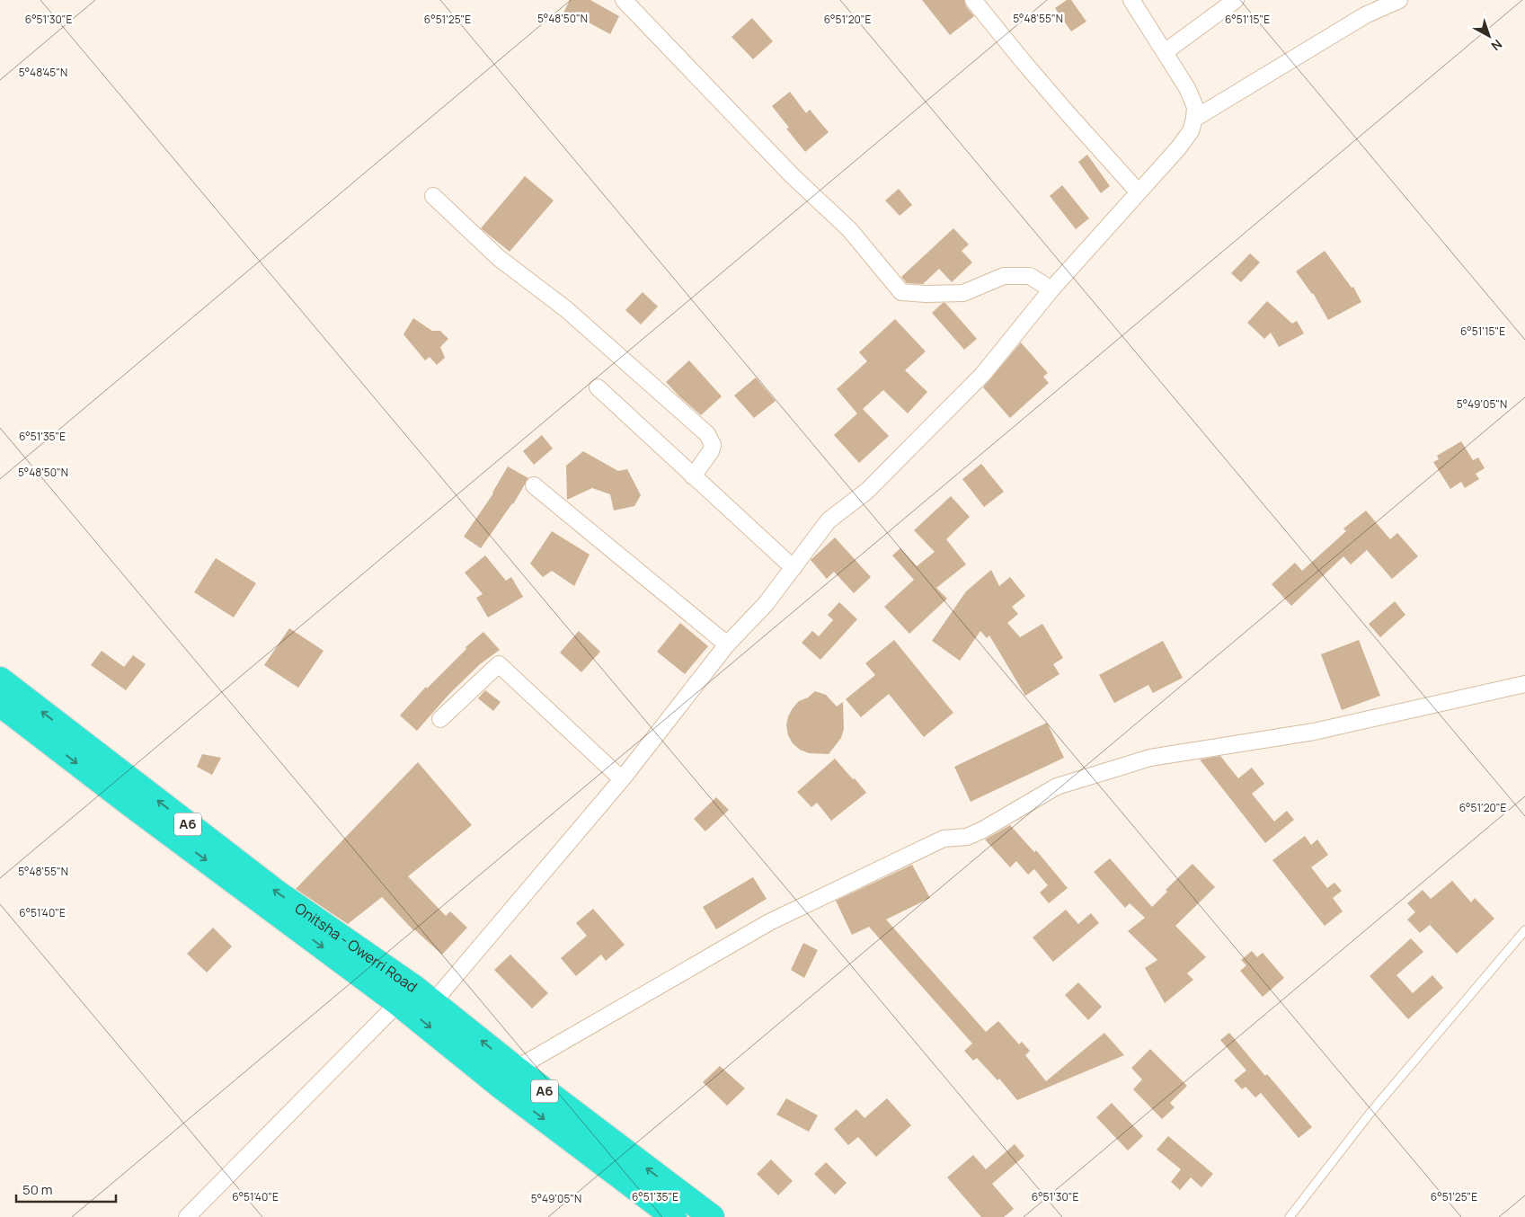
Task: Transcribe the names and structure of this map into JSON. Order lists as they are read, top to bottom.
{
  "streets": {
    "highway": ["A6", "Onitsha - Owerri Road"]
  },
  "scale_bar": "50 m",
  "north": "bottom right",
  "coordinates": [
    "5°48'50\"N",
    "5°48'55\"N",
    "6°51'20\"E",
    "6°51'30\"E",
    "6°51'25\"E",
    "6°51'15\"E",
    "5°48'45\"N",
    "5°49'05\"N",
    "6°51'35\"E",
    "6°51'40\"E"
  ]
}
